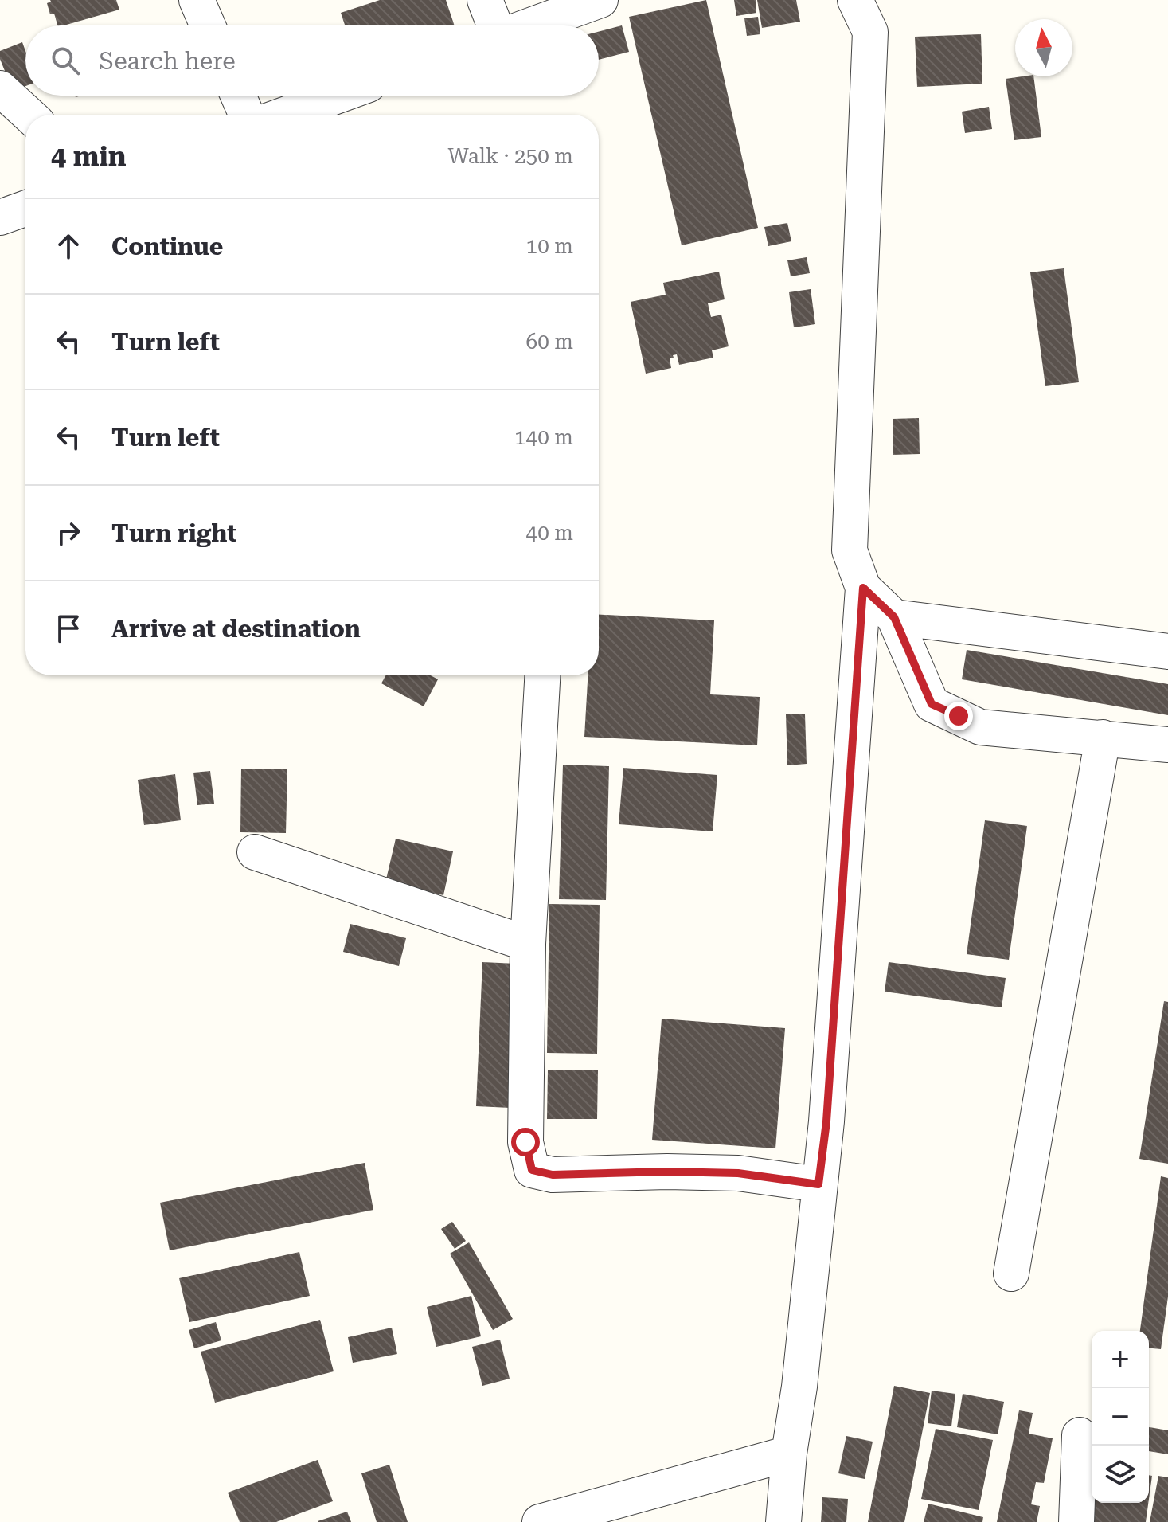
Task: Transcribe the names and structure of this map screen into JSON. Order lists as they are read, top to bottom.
{
  "north": "top",
  "page": {
    "search": "Search here",
    "heading": ["4 min", "Walk · 250 m"],
    "list": [
      ["Continue", "10 m"],
      ["Turn left", "60 m"],
      ["Turn left", "140 m"],
      ["Turn right", "40 m"],
      "Arrive at destination"
    ],
    "map_buttons": ["+", "−"]
  }
}
